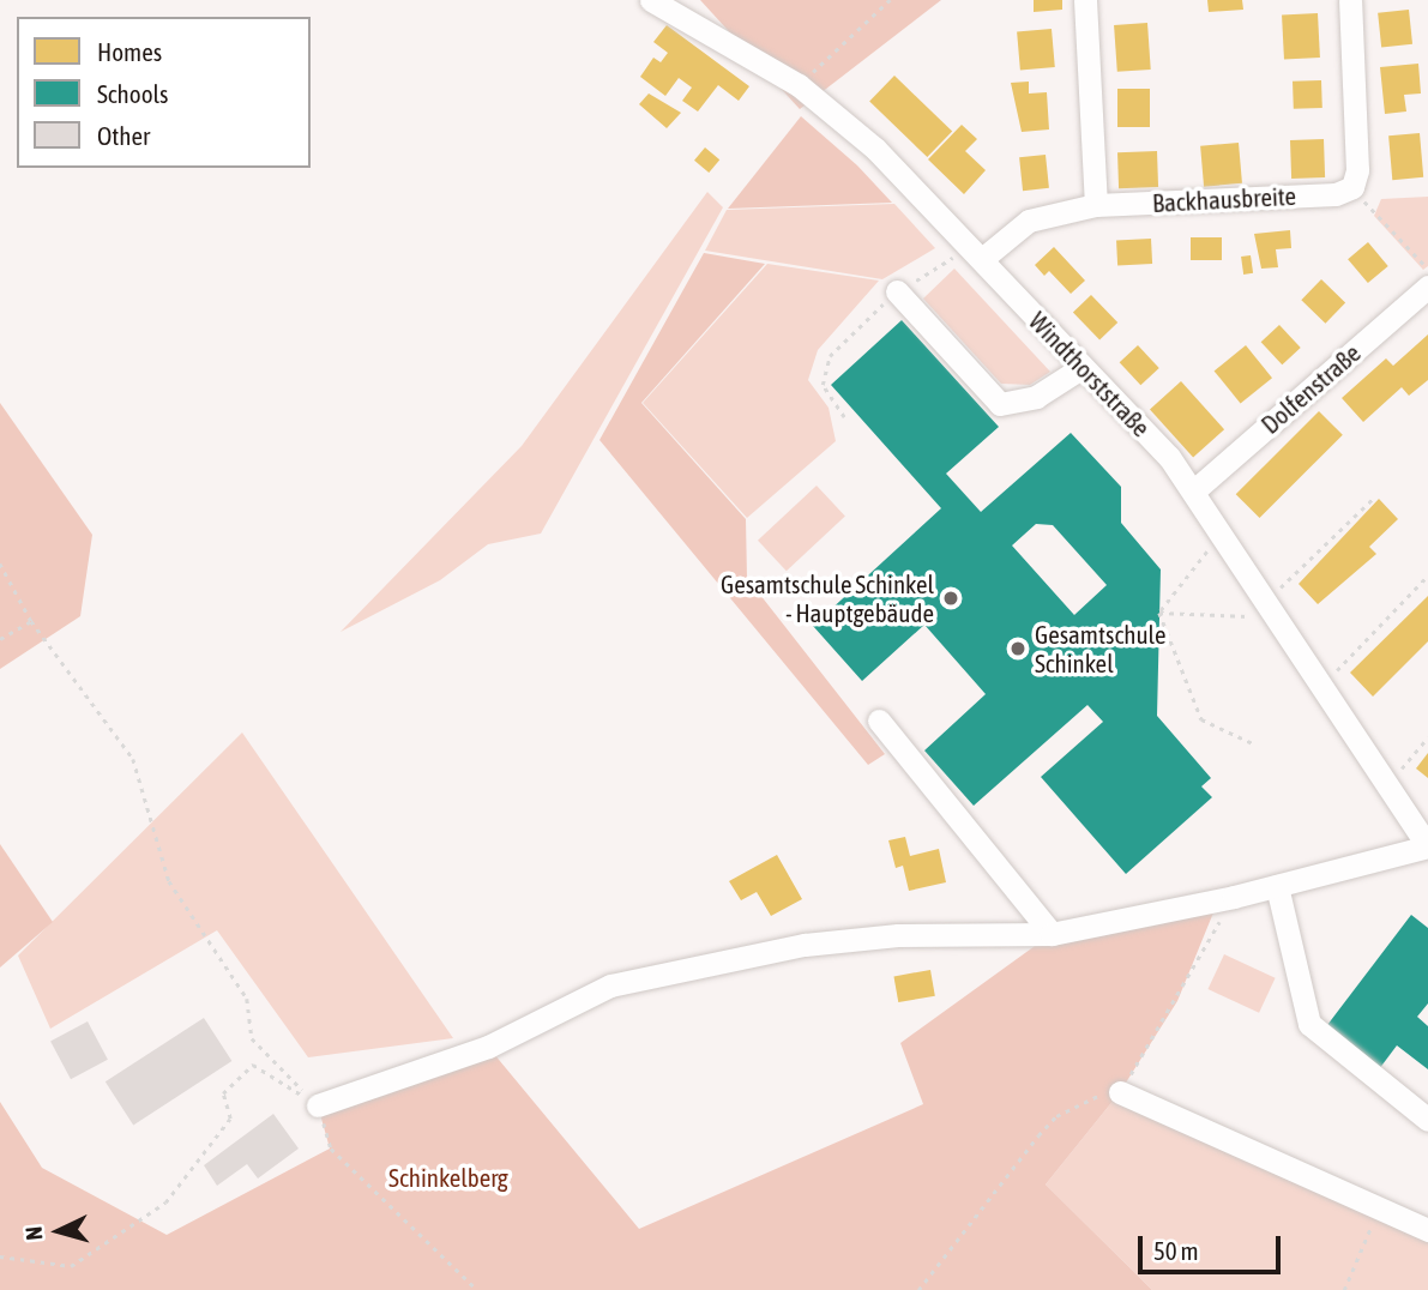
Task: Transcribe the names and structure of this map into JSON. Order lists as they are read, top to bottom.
{
  "streets": {
    "street": ["Backhausbreite", "Windthorststraße", "Dolfenstraße"]
  },
  "crossings": [
    ["Backhausbreite", "Windthorststraße"],
    ["Windthorststraße", "Dolfenstraße"]
  ],
  "parks": ["Schinkelberg"],
  "places": ["Gesamtschule Schinkel - Hauptgebäude", "Gesamtschule Schinkel"],
  "legend": ["Homes", "Schools", "Other"],
  "scale_bar": "50 m",
  "north": "left"
}
